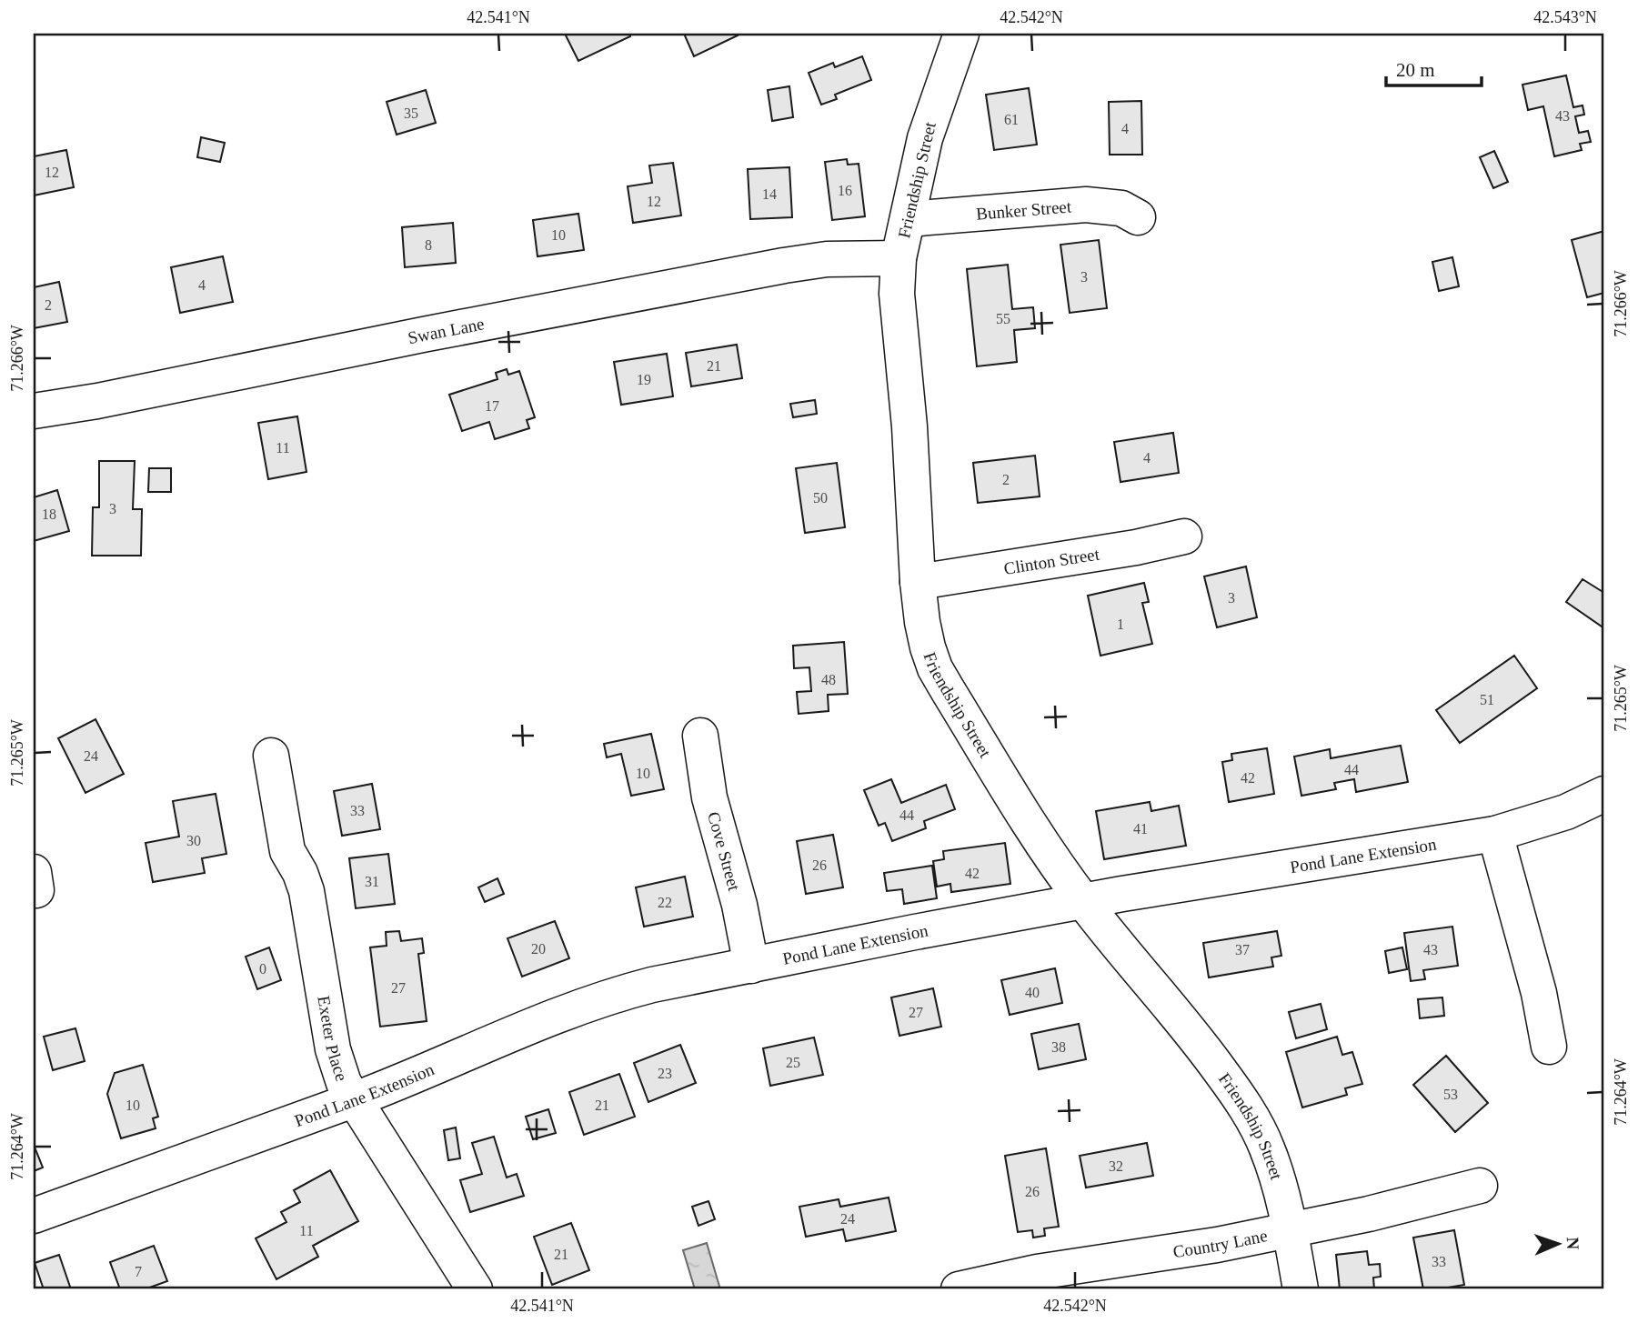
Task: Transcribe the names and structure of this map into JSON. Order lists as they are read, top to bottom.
{
  "streets": {
    "street": [
      "Friendship Street",
      "Bunker Street",
      "Swan Lane",
      "Clinton Street",
      "Cove Street",
      "Pond Lane Extension",
      "Exeter Place",
      "Country Lane"
    ]
  },
  "crossings": [
    ["Friendship Street", "Bunker Street"],
    ["Friendship Street", "Swan Lane"],
    ["Friendship Street", "Clinton Street"],
    ["Friendship Street", "Pond Lane Extension"],
    ["Friendship Street", "Country Lane"],
    ["Cove Street", "Pond Lane Extension"],
    ["Pond Lane Extension", "Exeter Place"]
  ],
  "house_numbers": [
    "35",
    "43",
    "61",
    "4",
    "12",
    "16",
    "14",
    "12",
    "10",
    "8",
    "3",
    "4",
    "2",
    "55",
    "21",
    "19",
    "17",
    "11",
    "4",
    "2",
    "50",
    "3",
    "18",
    "3",
    "1",
    "48",
    "51",
    "24",
    "44",
    "10",
    "42",
    "33",
    "44",
    "41",
    "30",
    "26",
    "42",
    "31",
    "22",
    "20",
    "37",
    "43",
    "0",
    "27",
    "40",
    "27",
    "38",
    "25",
    "23",
    "53",
    "10",
    "21",
    "32",
    "26",
    "24",
    "11",
    "21",
    "33",
    "7"
  ],
  "scale_bar": "20 m",
  "north": "right",
  "coordinates": [
    "42.541°N",
    "42.542°N",
    "42.543°N",
    "71.266°W",
    "71.265°W",
    "71.264°W"
  ]
}
